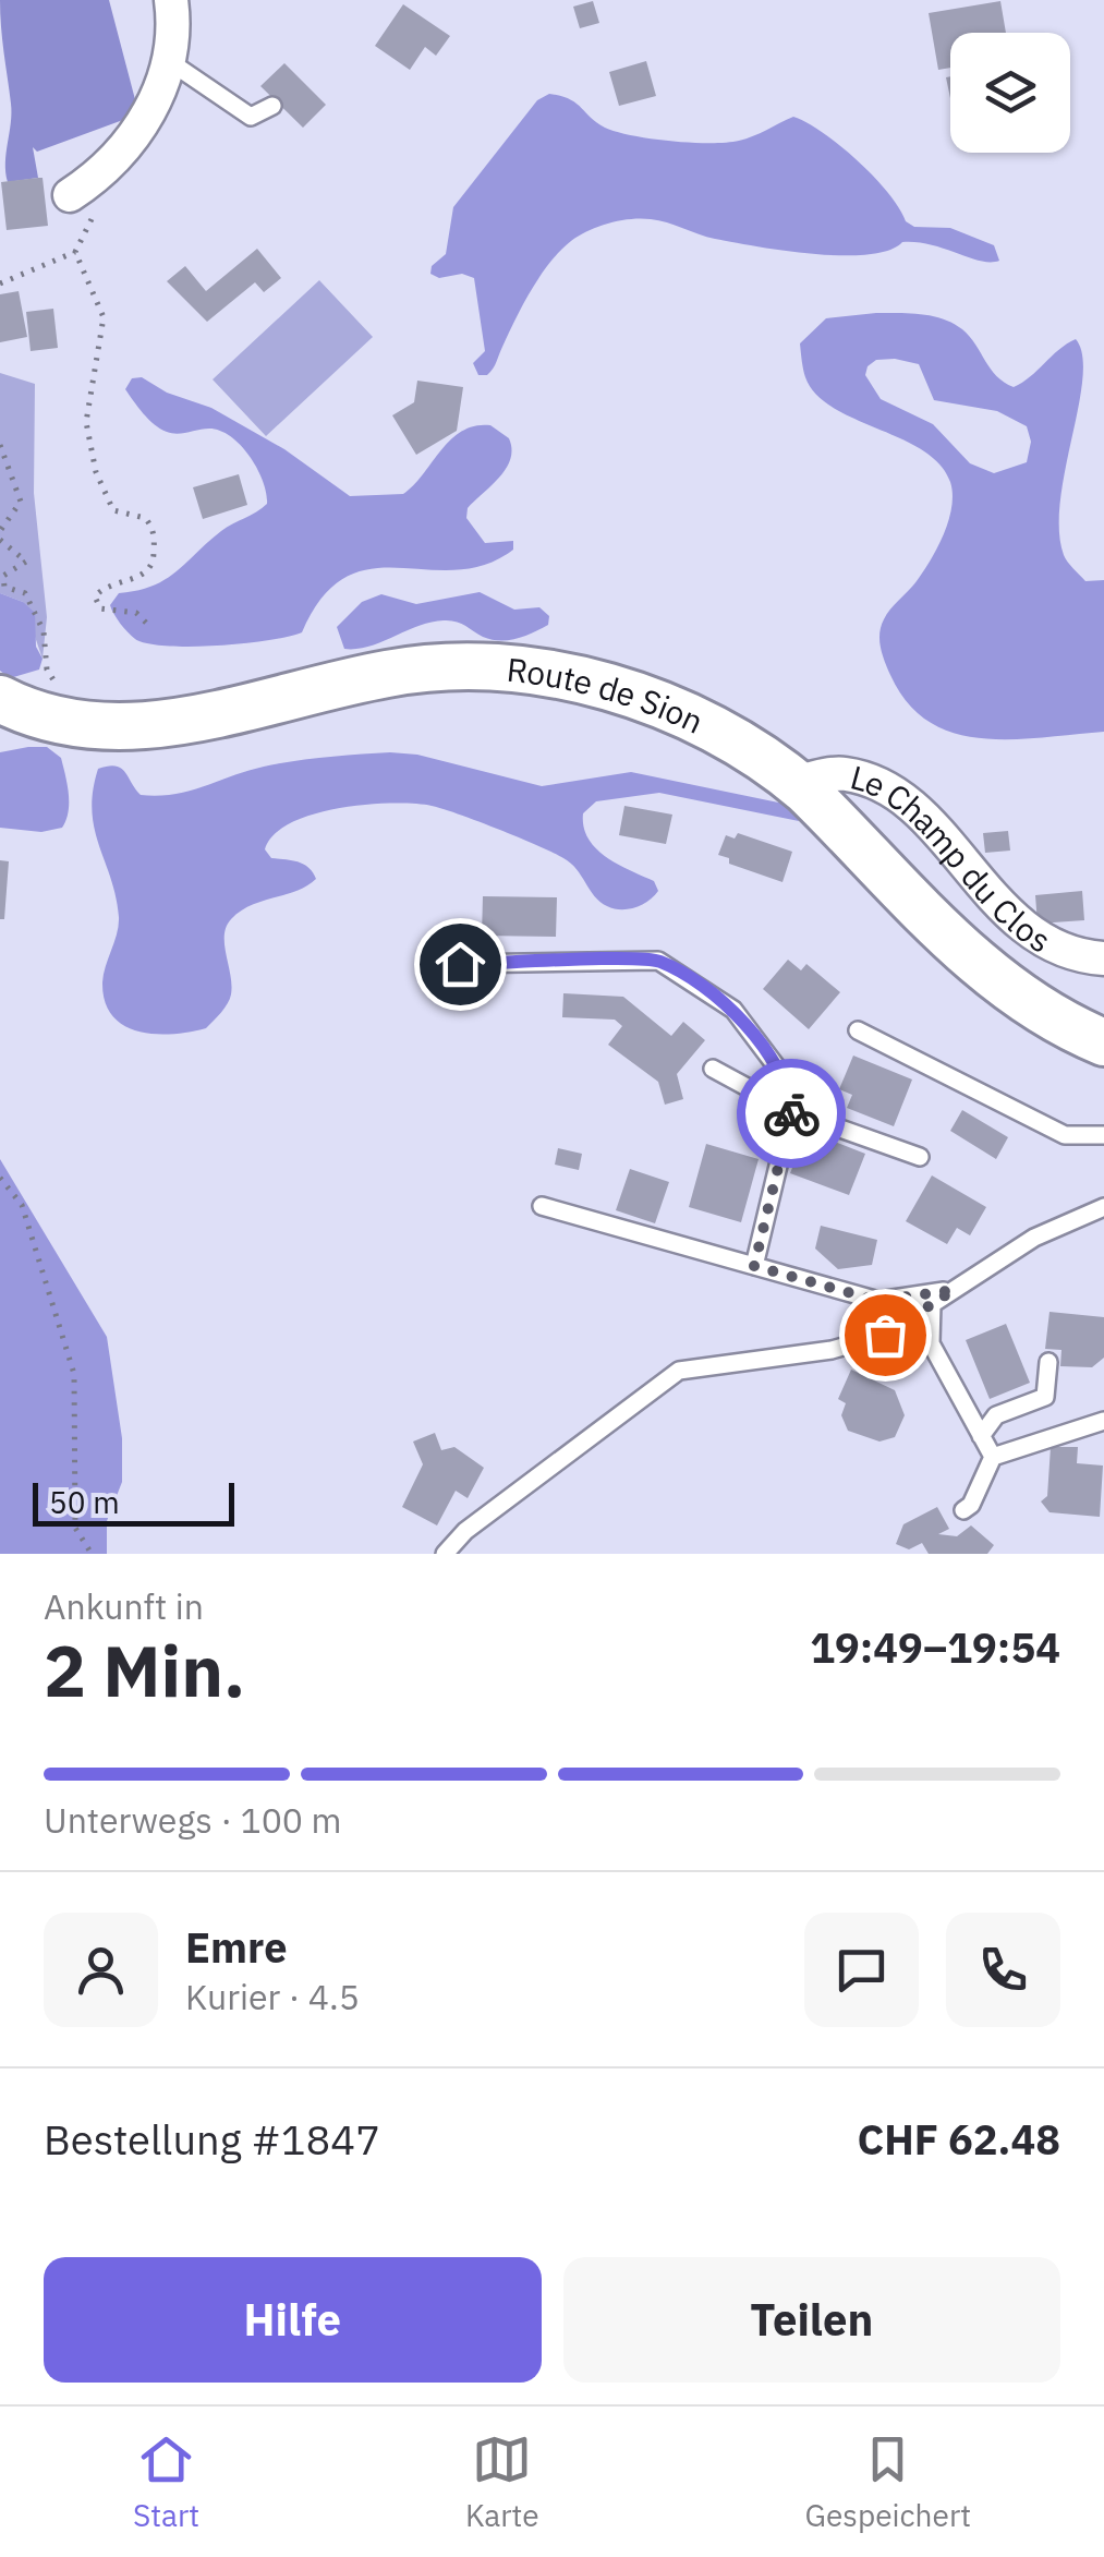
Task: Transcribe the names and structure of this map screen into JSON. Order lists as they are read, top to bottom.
{
  "streets": {
    "main road": ["Route de Sion"],
    "street": ["Le Champ du Clos"]
  },
  "crossings": [
    ["Route de Sion", "Le Champ du Clos"]
  ],
  "scale_bar": "50 m",
  "page": {
    "scale": "50 m",
    "heading": ["2 Min.", "Ankunft in", "19:49–19:54"],
    "panel": [
      "Emre",
      "Kurier · 4.5",
      "Bestellung #1847",
      "CHF 62.48"
    ],
    "bar": "Unterwegs · 100 m",
    "buttons": ["Hilfe", "Teilen"],
    "tabs": ["Start", "Karte", "Gespeichert"]
  }
}
